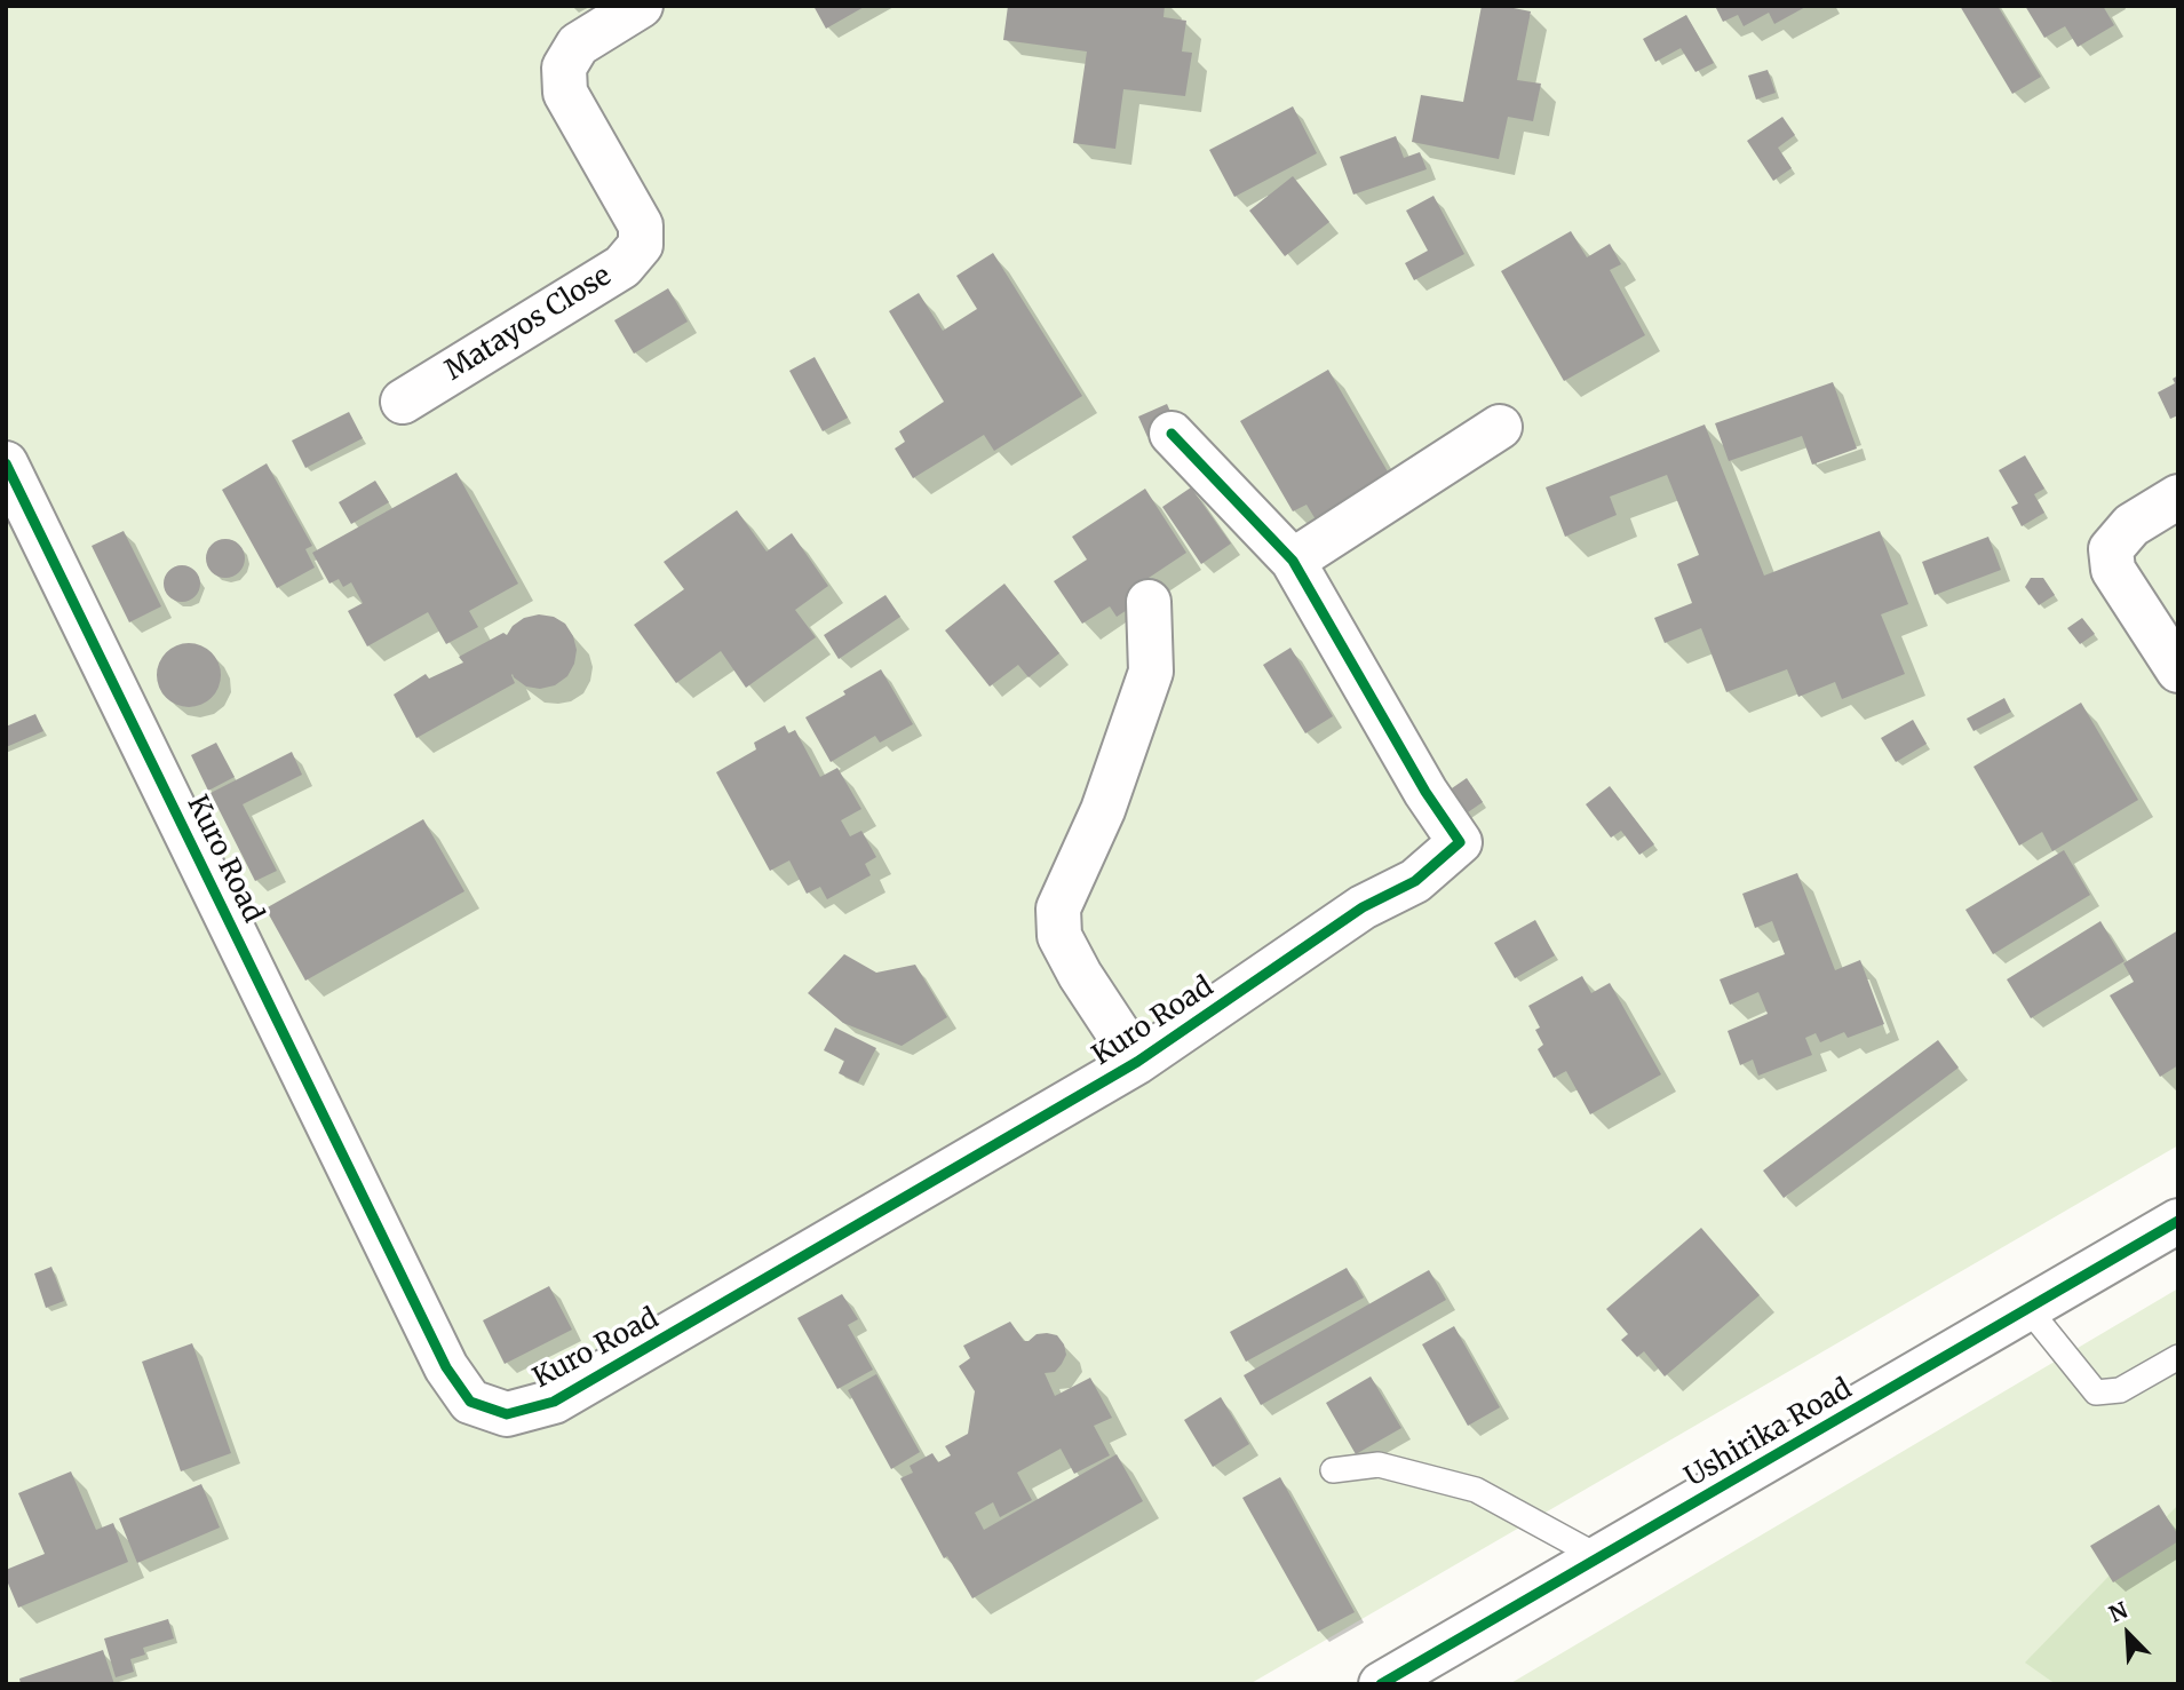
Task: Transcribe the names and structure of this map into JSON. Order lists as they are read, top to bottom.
{
  "streets": {
    "street": ["Matayos Close", "Kuro Road", "Ushirika Road"]
  },
  "north": "top left"
}
